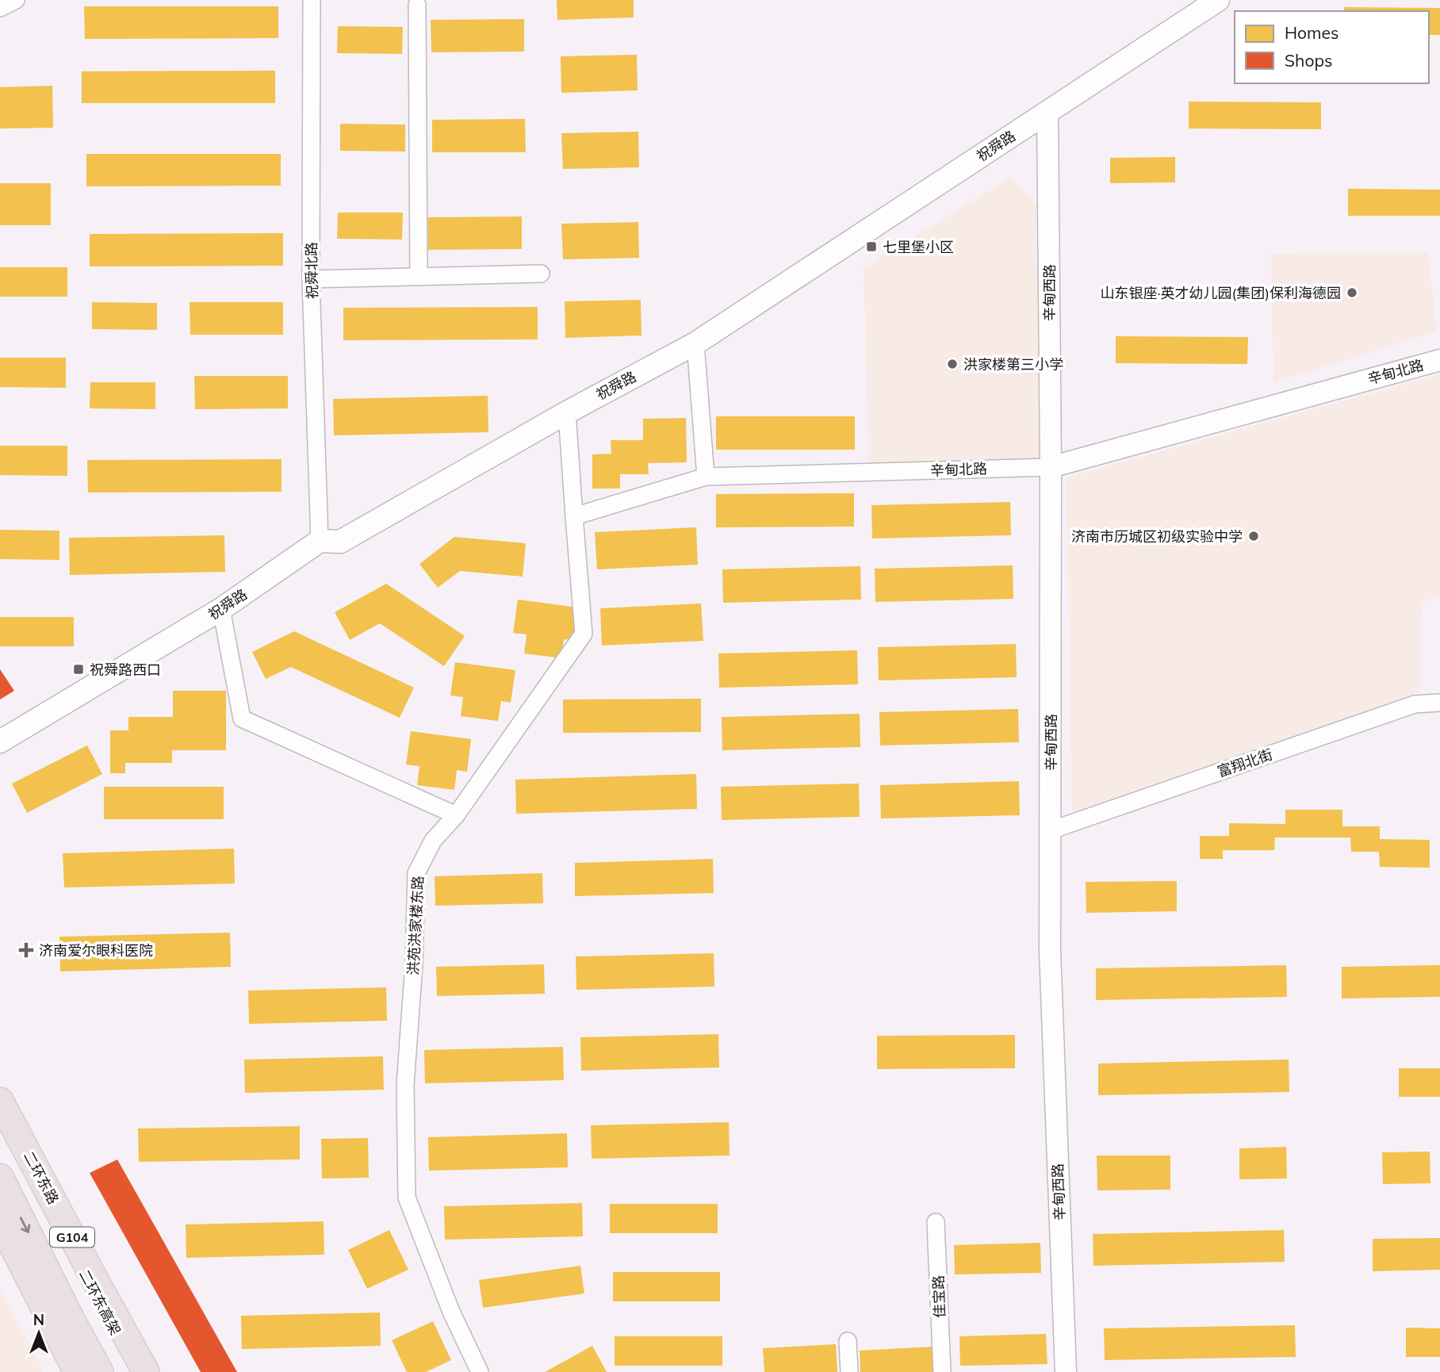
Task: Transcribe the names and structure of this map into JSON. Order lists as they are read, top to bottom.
{
  "streets": {
    "highway": ["二环东路", "G104", "二环东高架"],
    "main road": ["祝舜路"],
    "street": [
      "祝舜北路",
      "辛甸西路",
      "辛甸北路",
      "富翔北街",
      "洪苑洪家楼东路",
      "佳宝路"
    ]
  },
  "crossings": [
    ["祝舜路", "祝舜北路"],
    ["祝舜路", "辛甸西路"],
    ["辛甸西路", "辛甸北路"],
    ["辛甸西路", "富翔北街"],
    ["辛甸北路", "洪苑洪家楼东路"]
  ],
  "places": {
    "transit": ["七里堡小区", "祝舜路西口"],
    "other": ["山东银座·英才幼儿园(集团)保利海德园", "洪家楼第三小学", "济南市历城区初级实验中学"],
    "health": ["济南爱尔眼科医院"]
  },
  "legend": ["Homes", "Shops"],
  "north": "top"
}
